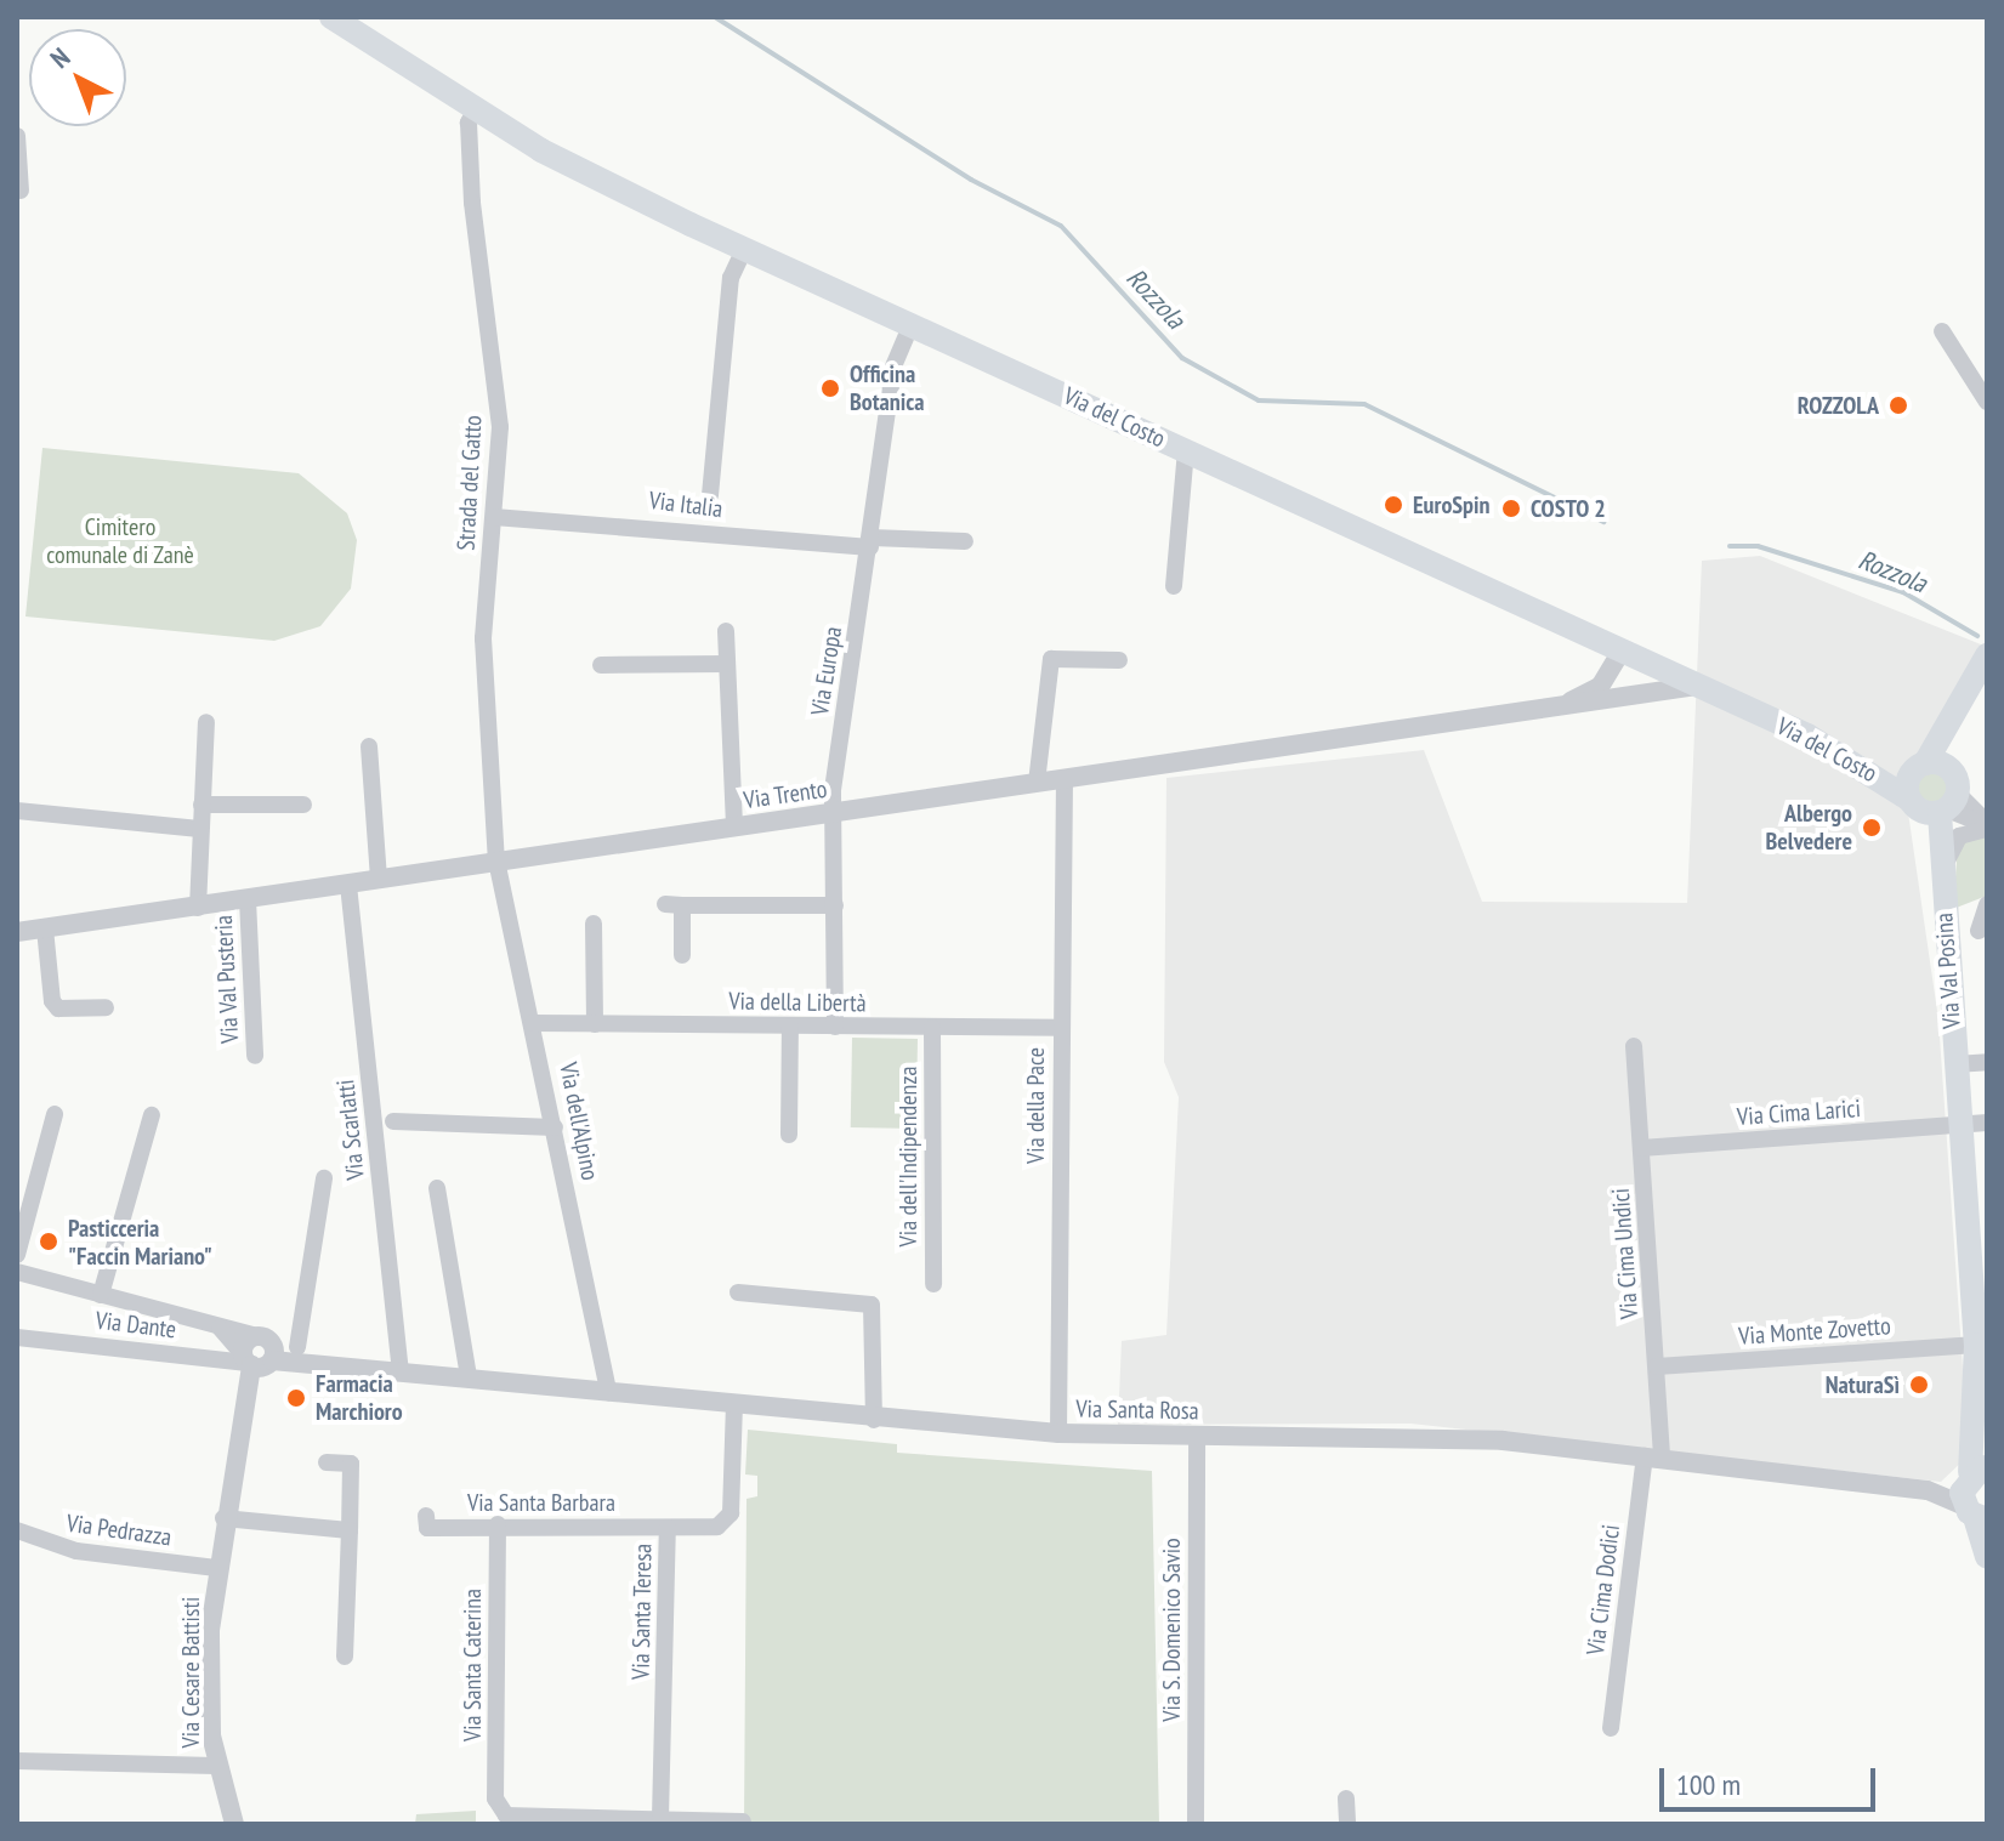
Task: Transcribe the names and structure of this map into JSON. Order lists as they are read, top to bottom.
{
  "streets": {
    "main road": ["Via del Costo", "Via Val Posina"],
    "street": [
      "Strada del Gatto",
      "Via Italia",
      "Via Europa",
      "Via Trento",
      "Via Val Pusteria",
      "Via della Libertà",
      "Via della Pace",
      "Via Cima Larici",
      "Via dell'Alpino",
      "Via Scarlatti",
      "Via dell'Indipendenza",
      "Via Cima Undici",
      "Via Dante",
      "Via Monte Zovetto",
      "Via Santa Rosa",
      "Via Santa Barbara",
      "Via Pedrazza",
      "Via Cima Dodici",
      "Via Santa Teresa",
      "Via S. Domenico Savio",
      "Via Santa Caterina",
      "Via Cesare Battisti"
    ]
  },
  "crossings": [
    ["Via del Costo", "Strada del Gatto"],
    ["Via del Costo", "Via Europa"],
    ["Via del Costo", "Via Trento"],
    ["Via del Costo", "Via Val Posina"],
    ["Strada del Gatto", "Via Italia"],
    ["Strada del Gatto", "Via Trento"],
    ["Strada del Gatto", "Via dell'Alpino"],
    ["Via Italia", "Via Europa"],
    ["Via Europa", "Via Trento"],
    ["Via Europa", "Via della Libertà"],
    ["Via Trento", "Via Val Pusteria"],
    ["Via Trento", "Via della Pace"],
    ["Via Trento", "Via dell'Alpino"],
    ["Via Trento", "Via Scarlatti"],
    ["Via Val Posina", "Via Cima Larici"],
    ["Via Val Posina", "Via Monte Zovetto"],
    ["Via Val Posina", "Via Santa Rosa"],
    ["Via della Libertà", "Via della Pace"],
    ["Via della Libertà", "Via dell'Alpino"],
    ["Via della Libertà", "Via dell'Indipendenza"],
    ["Via della Pace", "Via Santa Rosa"],
    ["Via Cima Larici", "Via Cima Undici"],
    ["Via dell'Alpino", "Via Santa Rosa"],
    ["Via Scarlatti", "Via Santa Rosa"],
    ["Via Cima Undici", "Via Monte Zovetto"],
    ["Via Cima Undici", "Via Santa Rosa"],
    ["Via Cima Undici", "Via Cima Dodici"],
    ["Via Dante", "Via Santa Rosa"],
    ["Via Dante", "Via Cesare Battisti"],
    ["Via Santa Rosa", "Via Cima Dodici"],
    ["Via Santa Rosa", "Via Santa Teresa"],
    ["Via Santa Rosa", "Via S. Domenico Savio"],
    ["Via Santa Rosa", "Via Cesare Battisti"],
    ["Via Santa Barbara", "Via Santa Teresa"],
    ["Via Santa Barbara", "Via Santa Caterina"],
    ["Via Pedrazza", "Via Cesare Battisti"],
    ["Via Santa Teresa", "Via Santa Caterina"]
  ],
  "water": ["Rozzola"],
  "parks": ["Cimitero comunale di Zanè"],
  "places": [
    "Officina Botanica",
    "ROZZOLA",
    "EuroSpin",
    "COSTO 2",
    "Albergo Belvedere",
    "Pasticceria \"Faccin Mariano\"",
    "NaturaSì",
    "Farmacia Marchioro"
  ],
  "scale_bar": "100 m",
  "north": "top left"
}
